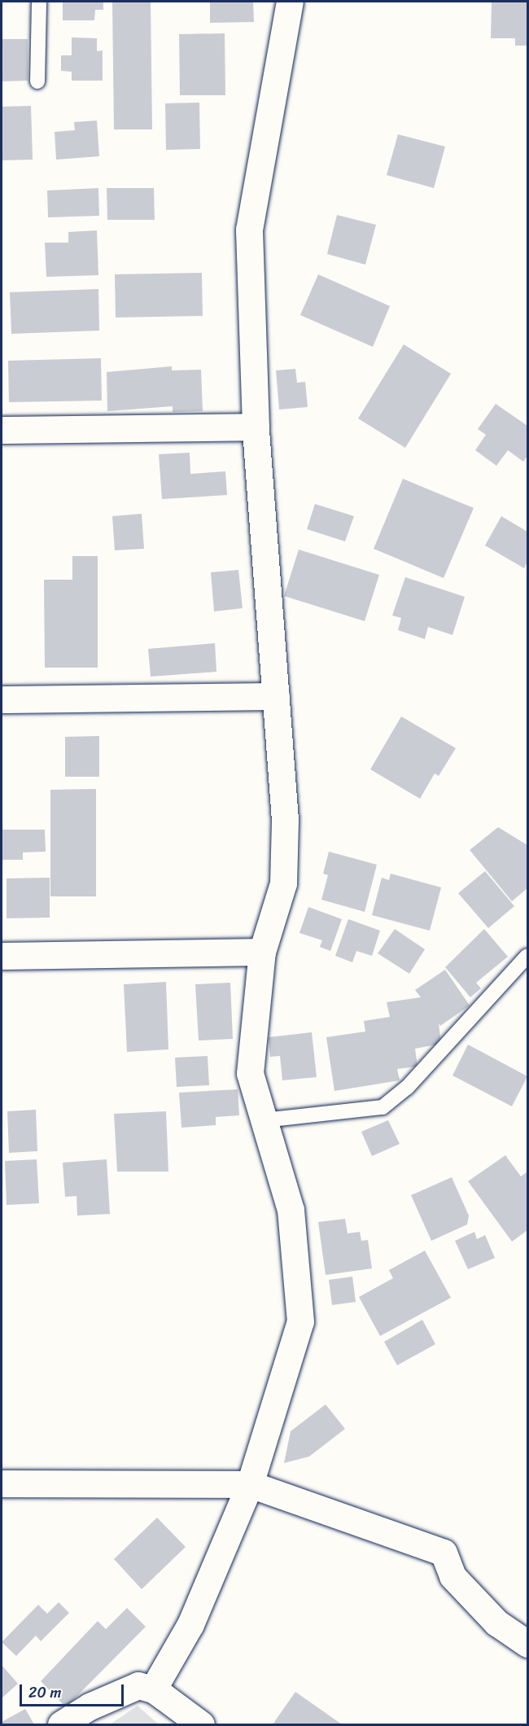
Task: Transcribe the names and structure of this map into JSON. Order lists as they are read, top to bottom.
{
  "scale_bar": "20 m"
}
